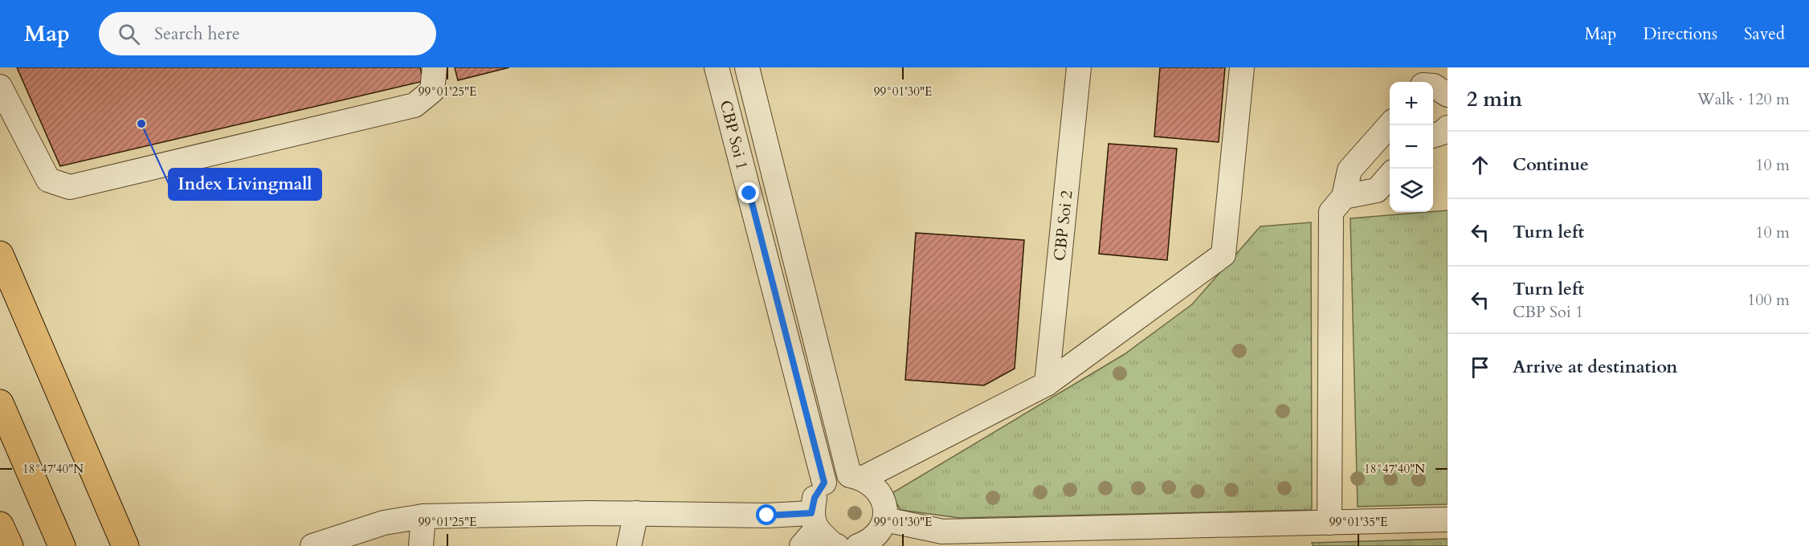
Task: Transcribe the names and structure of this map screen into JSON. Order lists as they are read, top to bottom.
{
  "streets": {
    "street": ["CBP Soi 1", "CBP Soi 2"]
  },
  "places": ["Index Livingmall"],
  "page": {
    "header": "Map",
    "search": "Search here",
    "nav": ["Map", "Directions", "Saved"],
    "heading": ["2 min", "Walk · 120 m"],
    "map_buttons": ["+", "−"],
    "list": [
      ["Continue", "10 m"],
      ["Turn left", "10 m"],
      ["Turn left", "CBP Soi 1", "100 m"],
      "Arrive at destination"
    ]
  },
  "coordinates": [
    "99°01'25\"E",
    "99°01'30\"E",
    "18°47'40\"N",
    "99°01'35\"E"
  ]
}
